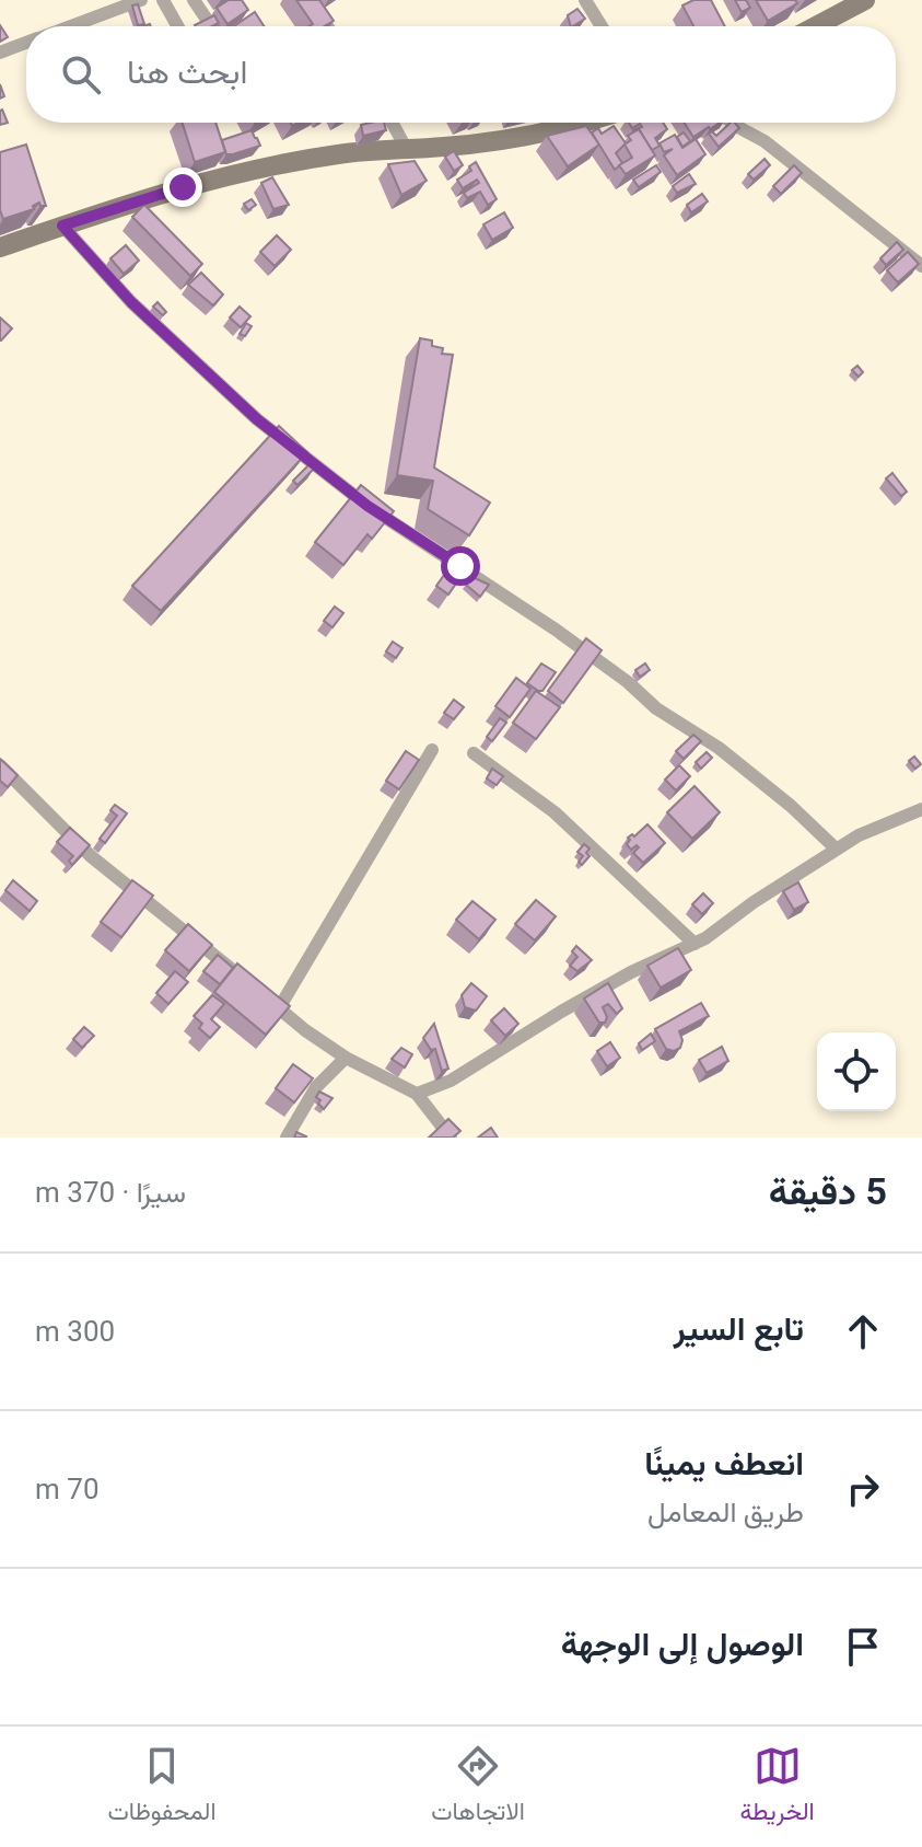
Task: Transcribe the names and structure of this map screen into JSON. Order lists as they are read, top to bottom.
{
  "page": {
    "search": "ابحث هنا",
    "heading": ["5 دقيقة", "سيرًا · 370 m"],
    "list": [
      ["تابع السير", "300 m"],
      ["انعطف يمينًا", "طريق المعامل", "70 m"],
      "الوصول إلى الوجهة"
    ],
    "nav": ["الخريطة", "الاتجاهات", "المحفوظات"]
  }
}
